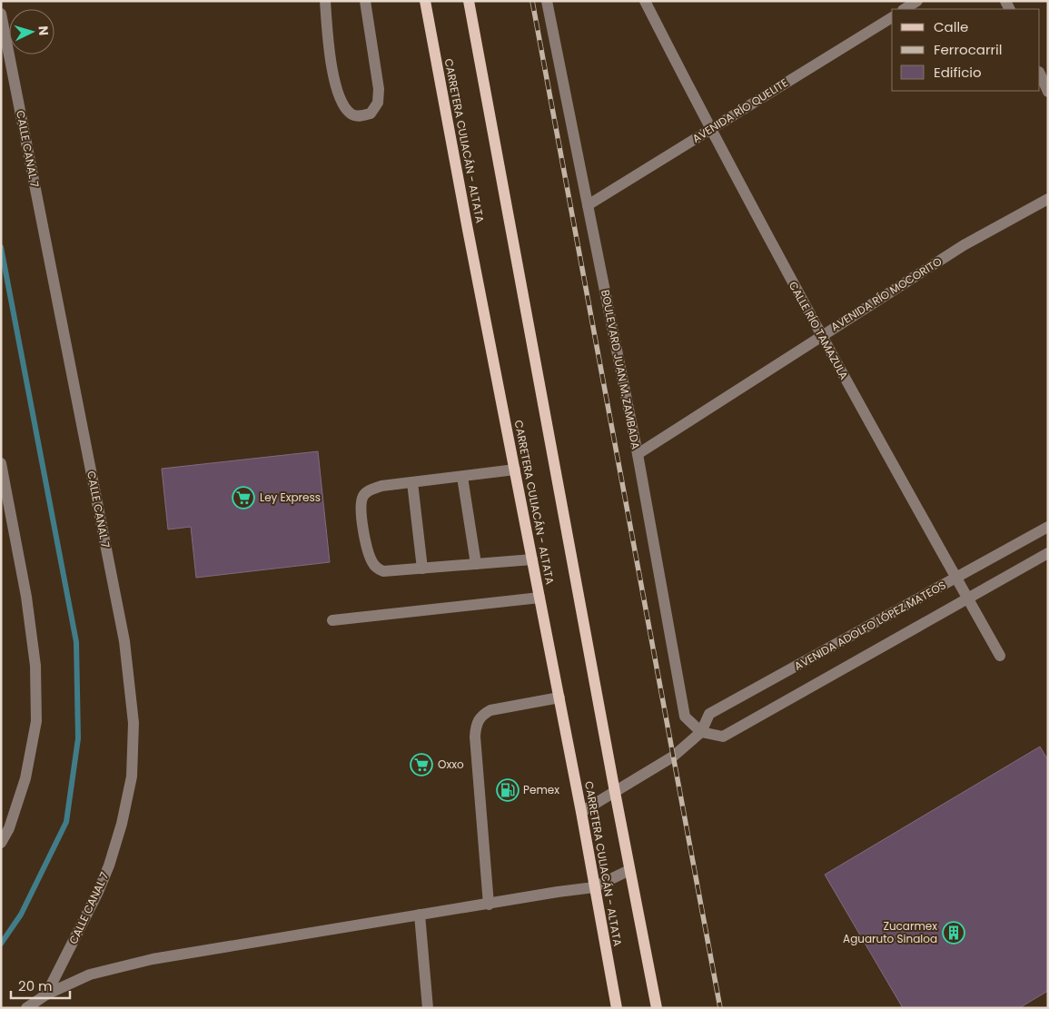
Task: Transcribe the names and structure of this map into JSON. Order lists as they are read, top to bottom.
{
  "streets": {
    "main road": ["CARRETERA CULIACÁN - ALTATA"],
    "street": [
      "AVENIDA RÍO QUELITE",
      "CALLE CANAL 7",
      "AVENIDA RÍO MOCORITO",
      "CALLE RÍO TAMAZULA",
      "BOULEVARD JUAN M. ZAMBADA",
      "AVENIDA ADOLFO LÓPEZ MATEOS"
    ]
  },
  "crossings": [
    ["AVENIDA RÍO QUELITE", "CALLE RÍO TAMAZULA"],
    ["AVENIDA RÍO QUELITE", "BOULEVARD JUAN M. ZAMBADA"],
    ["CARRETERA CULIACÁN - ALTATA", "AVENIDA ADOLFO LÓPEZ MATEOS"],
    ["AVENIDA RÍO MOCORITO", "CALLE RÍO TAMAZULA"],
    ["AVENIDA RÍO MOCORITO", "BOULEVARD JUAN M. ZAMBADA"],
    ["CALLE RÍO TAMAZULA", "AVENIDA ADOLFO LÓPEZ MATEOS"],
    ["BOULEVARD JUAN M. ZAMBADA", "AVENIDA ADOLFO LÓPEZ MATEOS"]
  ],
  "places": {
    "supermarket": ["Ley Express", "Oxxo"],
    "fuel station": ["Pemex"],
    "building": ["Zucarmex Aguaruto Sinaloa"]
  },
  "legend": ["Calle", "Ferrocarril", "Edificio"],
  "scale_bar": "20 m",
  "north": "right"
}
